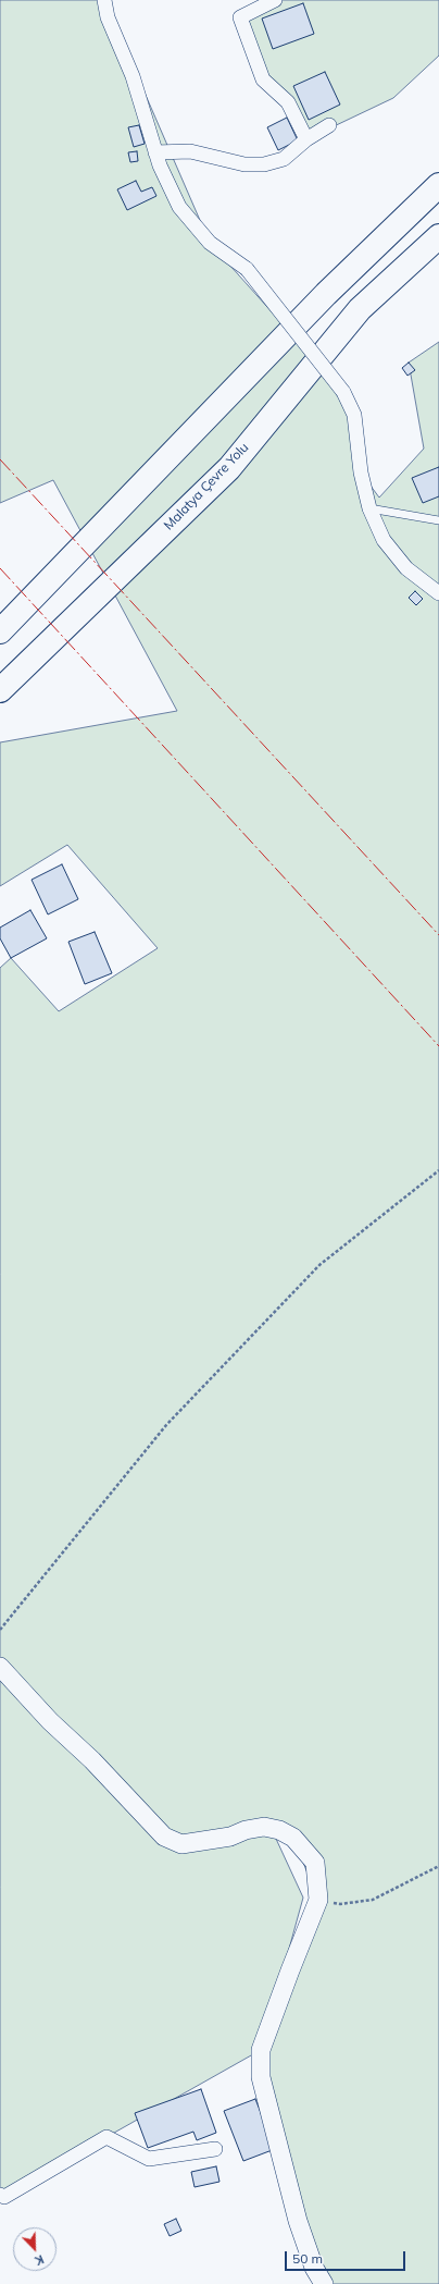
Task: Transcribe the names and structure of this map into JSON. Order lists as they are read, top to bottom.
{
  "streets": {
    "highway": ["Malatya Çevre Yolu"]
  },
  "scale_bar": "50 m",
  "north": "bottom right"
}
